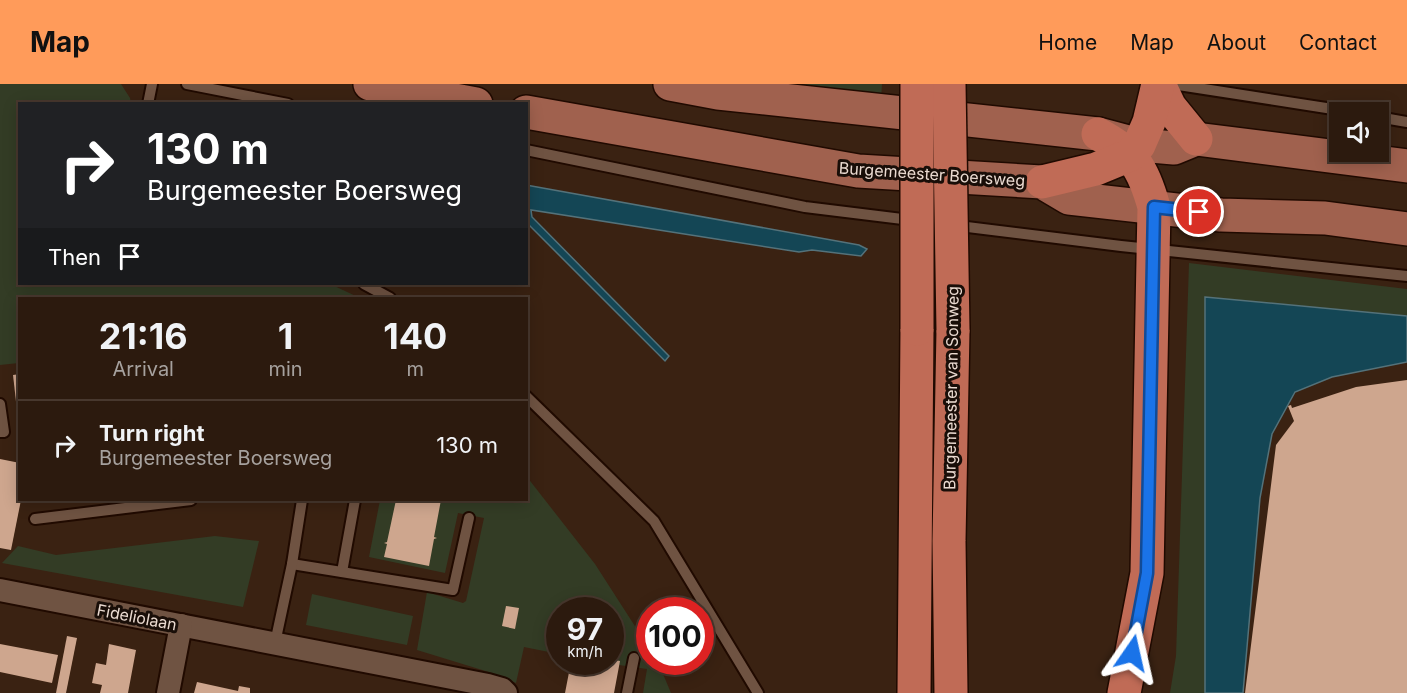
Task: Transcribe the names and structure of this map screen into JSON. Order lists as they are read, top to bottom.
{
  "streets": {
    "highway": ["Burgemeester van Sonweg"],
    "main road": ["Burgemeester Boersweg"],
    "street": ["Fideliolaan"]
  },
  "page": {
    "header": "Map",
    "nav": [
      "Home",
      "Map",
      "About",
      "Contact"
    ],
    "turn": ["130 m", "Burgemeester Boersweg"],
    "then": "Then",
    "eta": [
      "21:16",
      "Arrival",
      "1",
      "min",
      "140",
      "m"
    ],
    "list": [
      {
        "name": "Turn right",
        "note": "Burgemeester Boersweg",
        "value": "130 m"
      }
    ],
    "speed": "97 km/h",
    "limit": "100"
  }
}
